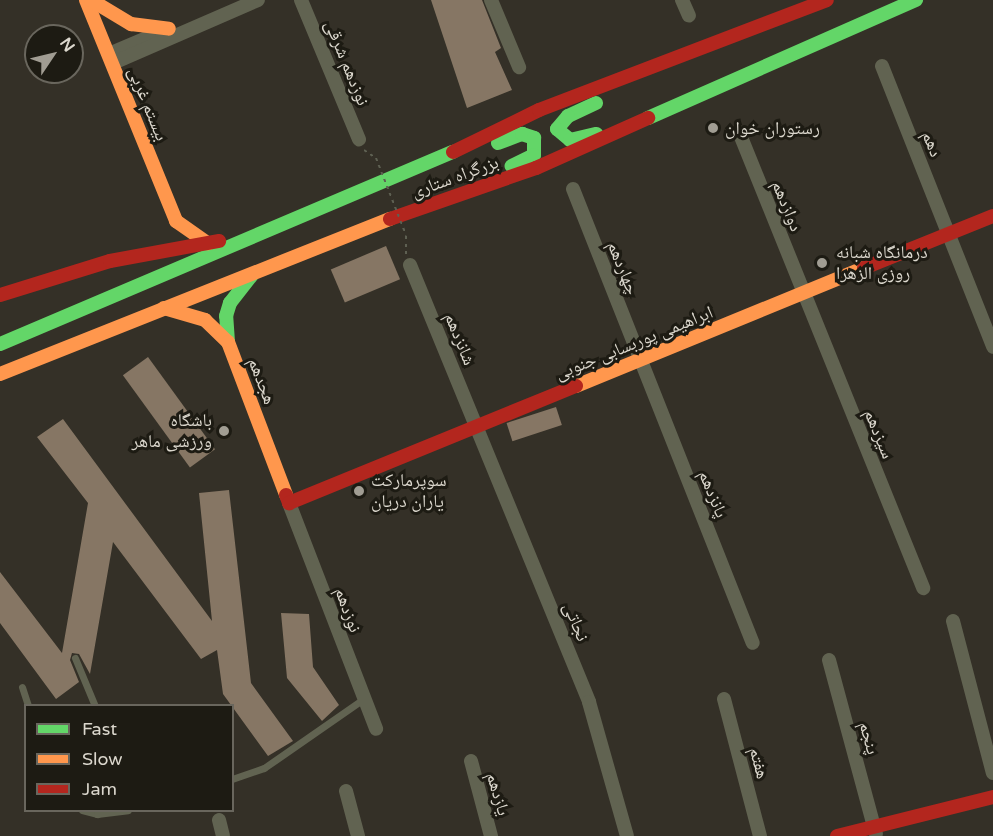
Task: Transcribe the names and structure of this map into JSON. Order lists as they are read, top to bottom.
{
  "streets": {
    "main road": [
      "بیستم غربی",
      "بزرگراه ستاری",
      "ابراهیمی پوربسابی جنوبی",
      "هجدهم"
    ],
    "street": [
      "نوزدهم شرقی",
      "دهم",
      "دوازدهم",
      "چهاردهم",
      "شانزدهم",
      "سیزدهم",
      "پانزدهم",
      "نوزدهم",
      "نجاتی",
      "پنجم",
      "هفتم",
      "یازدهم"
    ]
  },
  "crossings": [
    ["دهم", "ابراهیمی پوربسابی جنوبی"],
    ["بزرگراه ستاری", "هجدهم"],
    ["دوازدهم", "ابراهیمی پوربسابی جنوبی"],
    ["دوازدهم", "سیزدهم"],
    ["چهاردهم", "ابراهیمی پوربسابی جنوبی"],
    ["چهاردهم", "پانزدهم"],
    ["شانزدهم", "ابراهیمی پوربسابی جنوبی"],
    ["شانزدهم", "نجاتی"],
    ["ابراهیمی پوربسابی جنوبی", "هجدهم"],
    ["ابراهیمی پوربسابی جنوبی", "سیزدهم"],
    ["ابراهیمی پوربسابی جنوبی", "پانزدهم"],
    ["ابراهیمی پوربسابی جنوبی", "نوزدهم"],
    ["ابراهیمی پوربسابی جنوبی", "نجاتی"],
    ["هجدهم", "نوزدهم"]
  ],
  "places": [
    "رستوران خوان",
    "درمانگاه شبانه روزی الزهرا",
    "باشگاه ورزشی ماهر",
    "سوپرمارکت یاران دریان"
  ],
  "legend": ["Fast", "Slow", "Jam"],
  "north": "top right"
}
